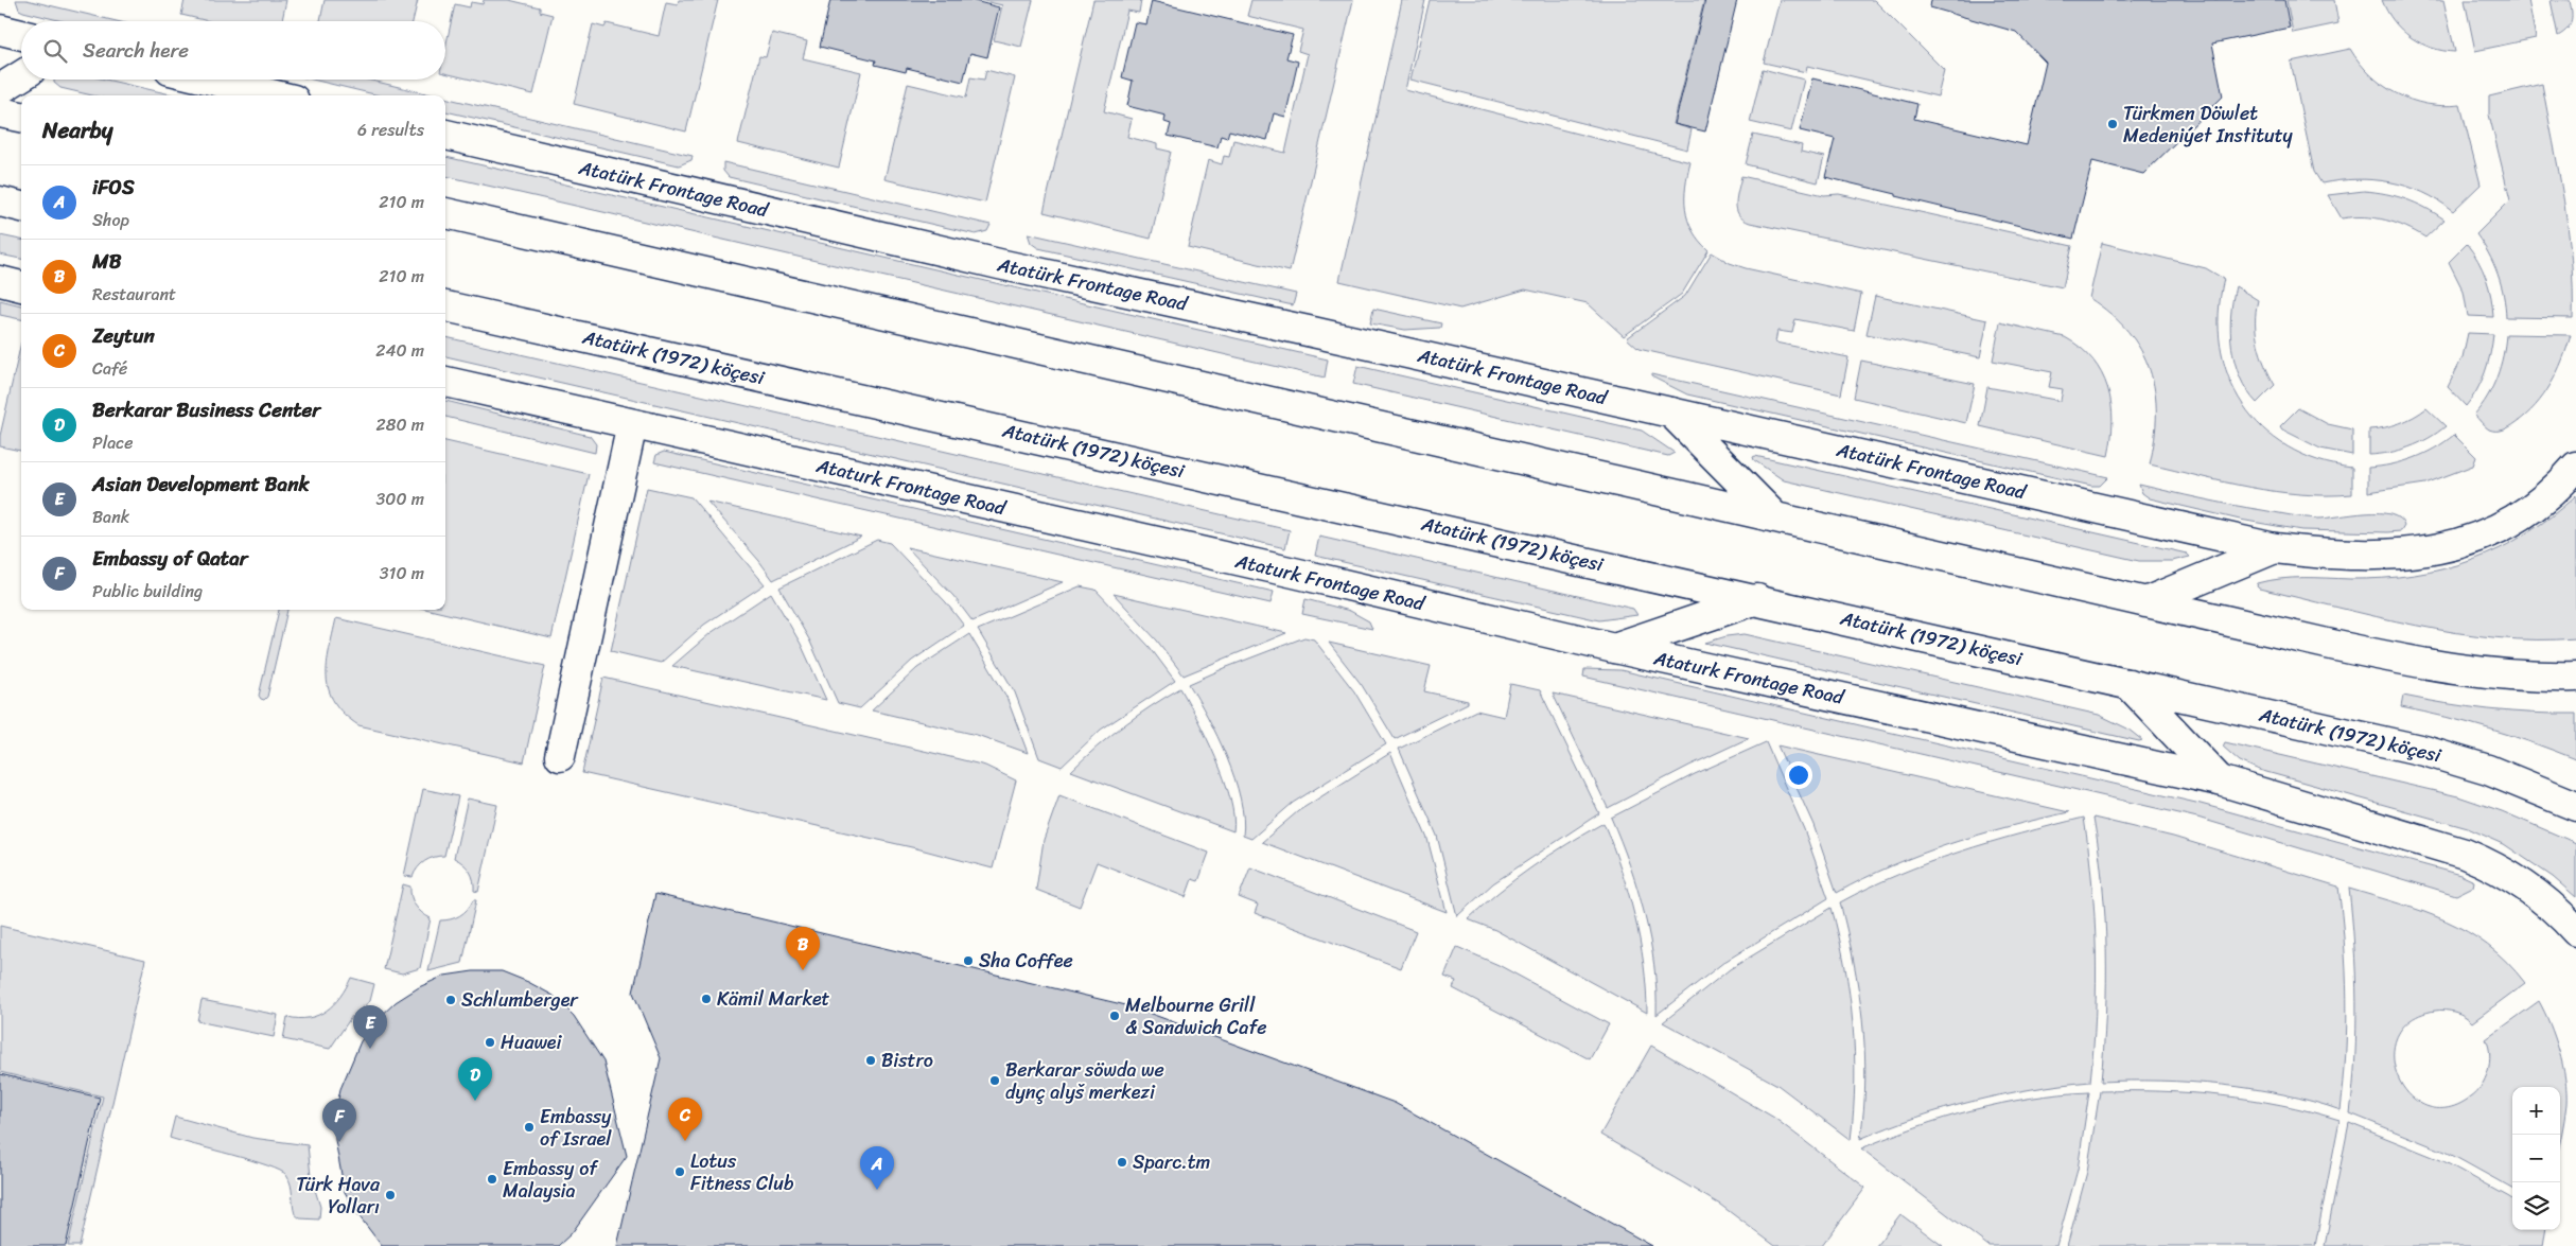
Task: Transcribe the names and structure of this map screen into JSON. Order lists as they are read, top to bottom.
{
  "streets": {
    "main road": ["Atatürk Frontage Road", "Atatürk (1972) köçesi", "Ataturk Frontage Road"]
  },
  "places": [
    "Türkmen Döwlet Medeniýet Instituty",
    "Sha Coffee",
    "Kämil Market",
    "Schlumberger",
    "Melbourne Grill & Sandwich Cafe",
    "Huawei",
    "Bistro",
    "Berkarar söwda we dynç alyš merkezi",
    "Embassy of Israel",
    "Sparc.tm",
    "Lotus Fitness Club",
    "Embassy of Malaysia",
    "Türk Hava Yolları"
  ],
  "page": {
    "search": "Search here",
    "heading": ["Nearby", "6 results"],
    "list": [
      {
        "mark": "A",
        "name": "iFOS",
        "note": "Shop",
        "value": "210 m"
      },
      {
        "mark": "B",
        "name": "MB",
        "note": "Restaurant",
        "value": "210 m"
      },
      {
        "mark": "C",
        "name": "Zeytun",
        "note": "Café",
        "value": "240 m"
      },
      {
        "mark": "D",
        "name": "Berkarar Business Center",
        "note": "Place",
        "value": "280 m"
      },
      {
        "mark": "E",
        "name": "Asian Development Bank",
        "note": "Bank",
        "value": "300 m"
      },
      {
        "mark": "F",
        "name": "Embassy of Qatar",
        "note": "Public building",
        "value": "310 m"
      }
    ],
    "pins": [
      "B",
      "E",
      "D",
      "C",
      "F",
      "A"
    ],
    "map_buttons": ["+", "−"]
  }
}
